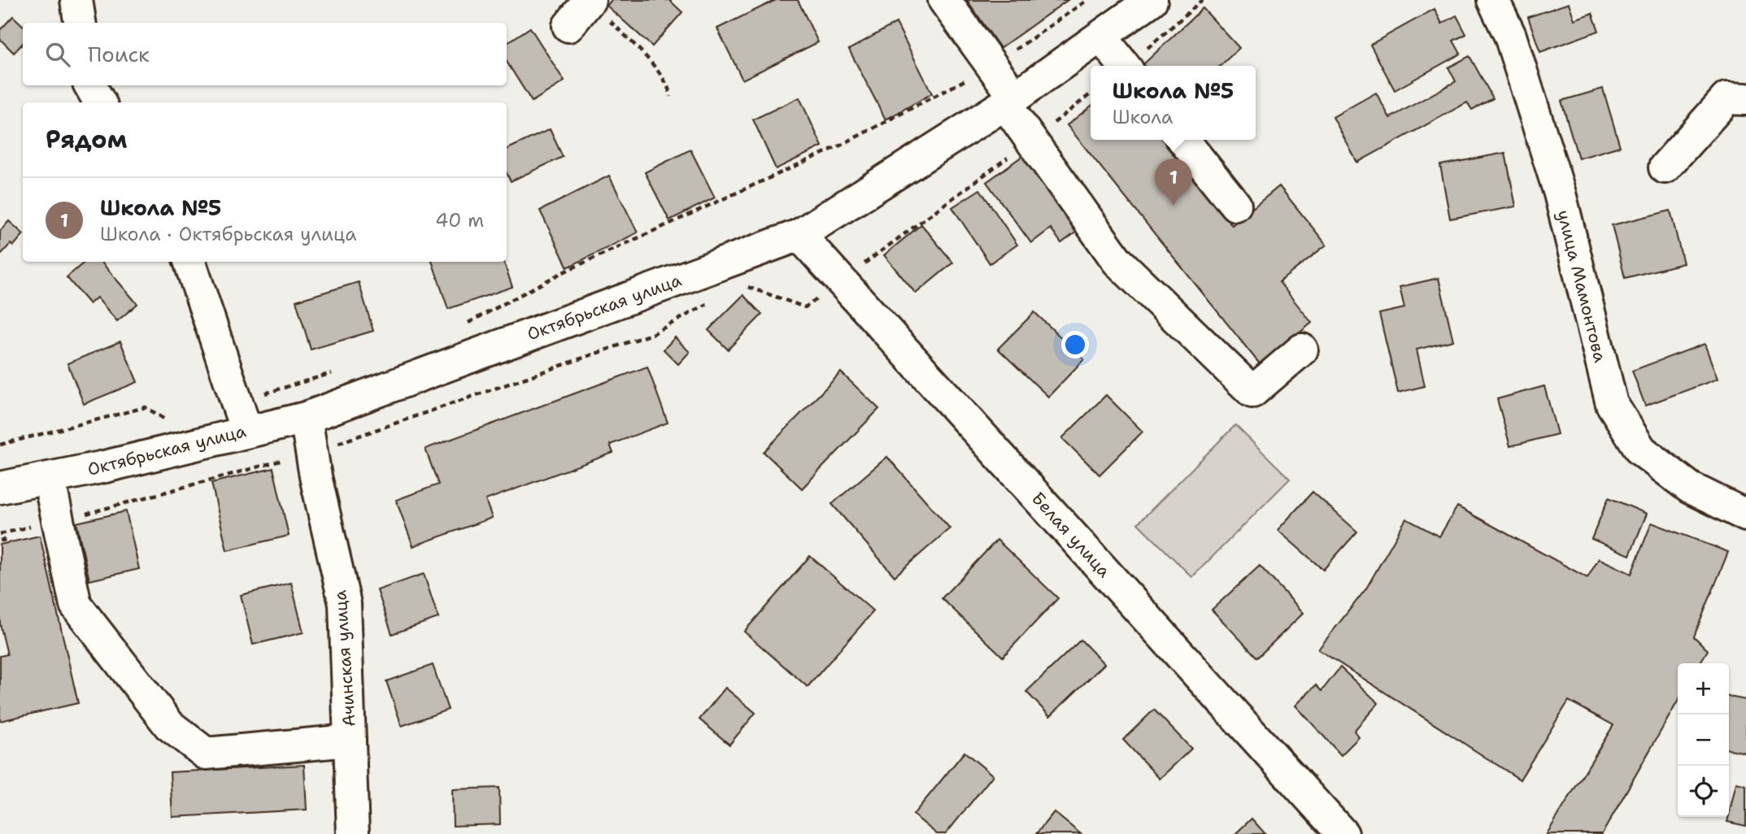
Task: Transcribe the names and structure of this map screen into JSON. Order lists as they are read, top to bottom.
{
  "streets": {
    "street": [
      "улица Мамонтова",
      "Октябрьская улица",
      "Белая улица",
      "Ачинская улица"
    ]
  },
  "crossings": [
    ["Октябрьская улица", "Белая улица"],
    ["Октябрьская улица", "Ачинская улица"]
  ],
  "page": {
    "search": "Поиск",
    "popup": ["Школа №5", "Школа"],
    "heading": "Рядом",
    "pins": "1",
    "list": [
      {
        "mark": "1",
        "name": "Школа №5",
        "note": "Школа · Октябрьская улица",
        "value": "40 m"
      }
    ],
    "map_buttons": ["+", "−"]
  }
}
